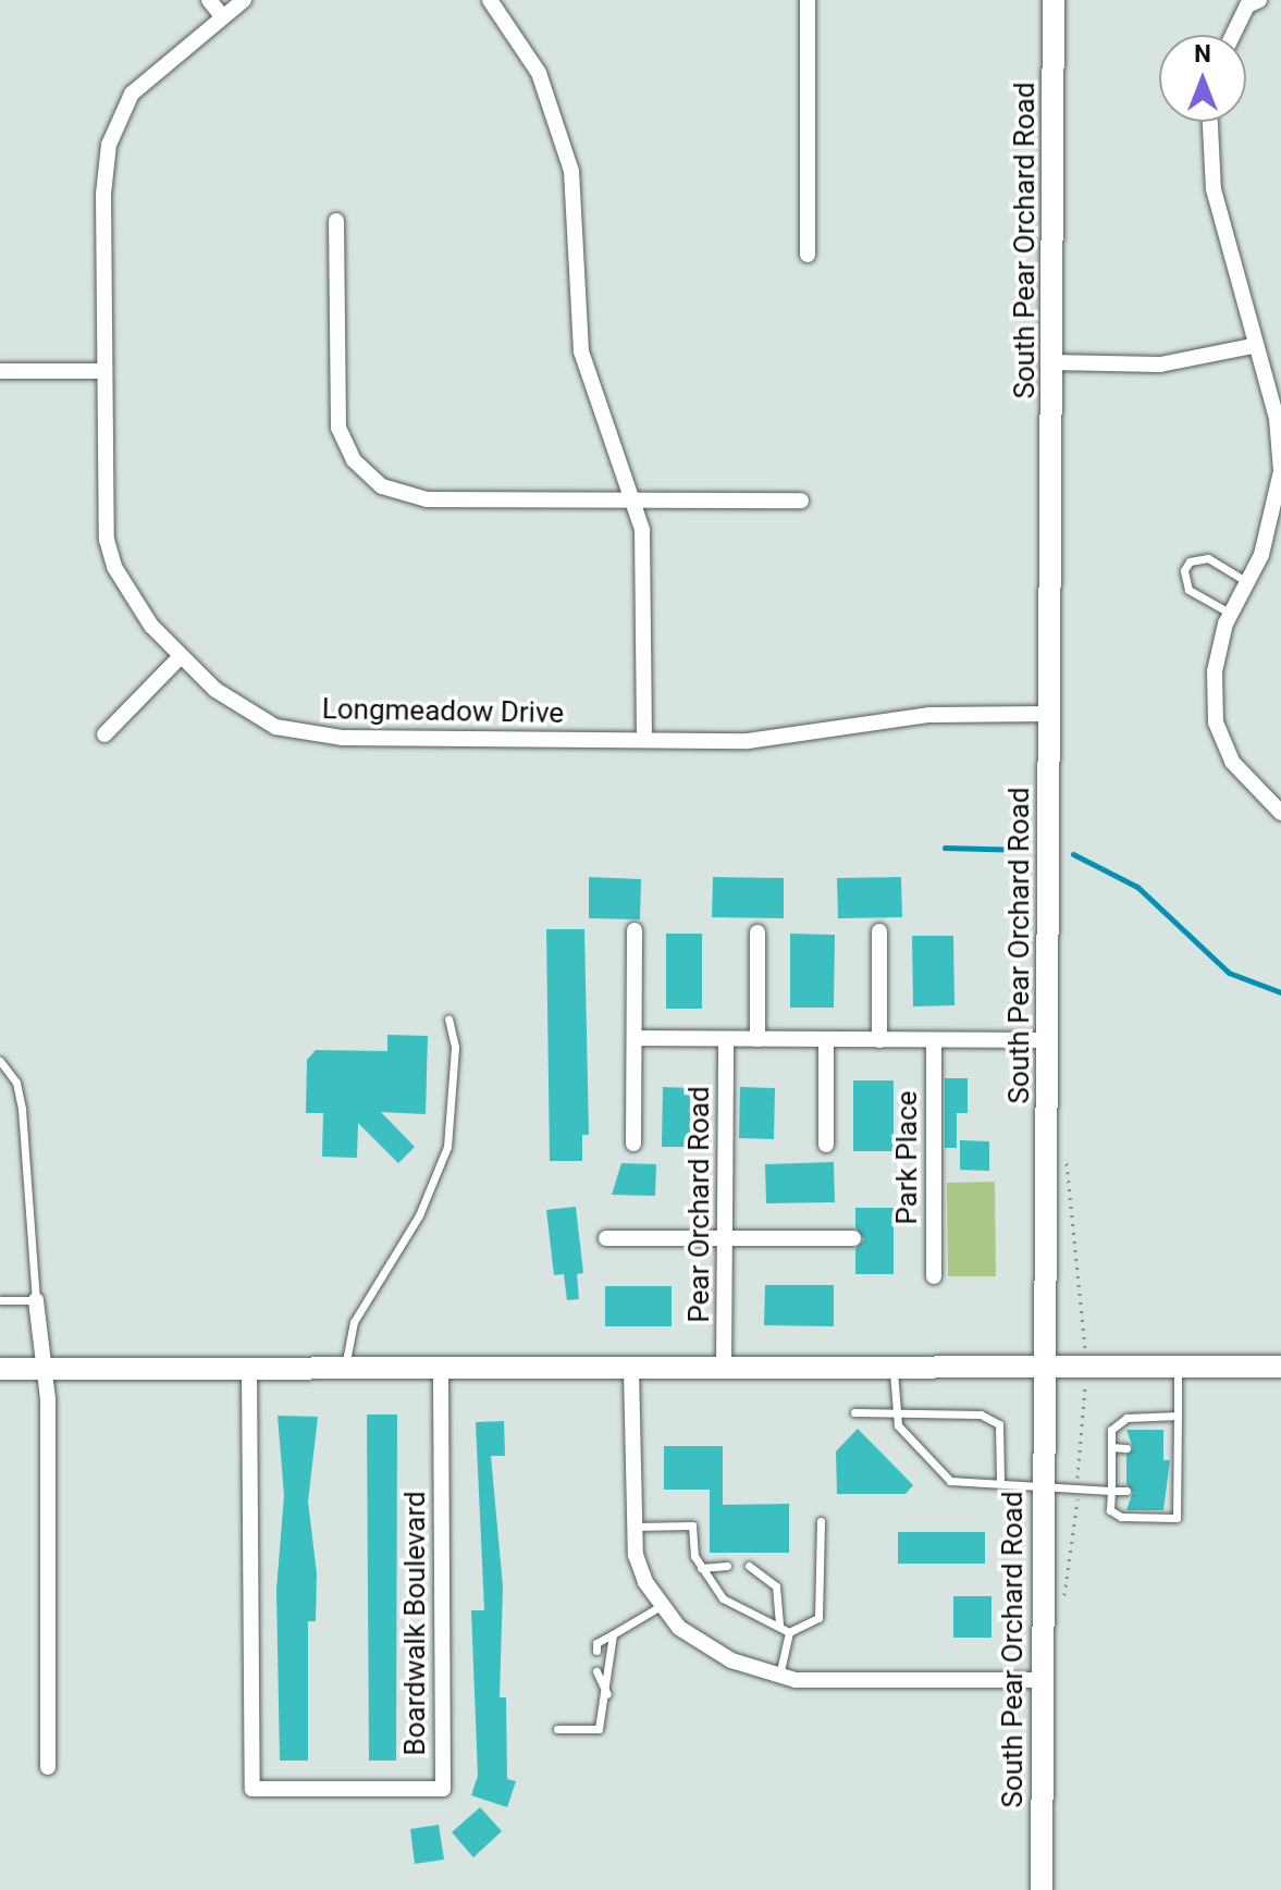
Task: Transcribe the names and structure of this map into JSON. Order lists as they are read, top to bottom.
{
  "streets": {
    "street": [
      "South Pear Orchard Road",
      "Longmeadow Drive",
      "Park Place",
      "Pear Orchard Road",
      "Boardwalk Boulevard"
    ]
  },
  "crossings": [
    ["South Pear Orchard Road", "Longmeadow Drive"],
    ["Park Place", "Pear Orchard Road"]
  ],
  "north": "top"
}
